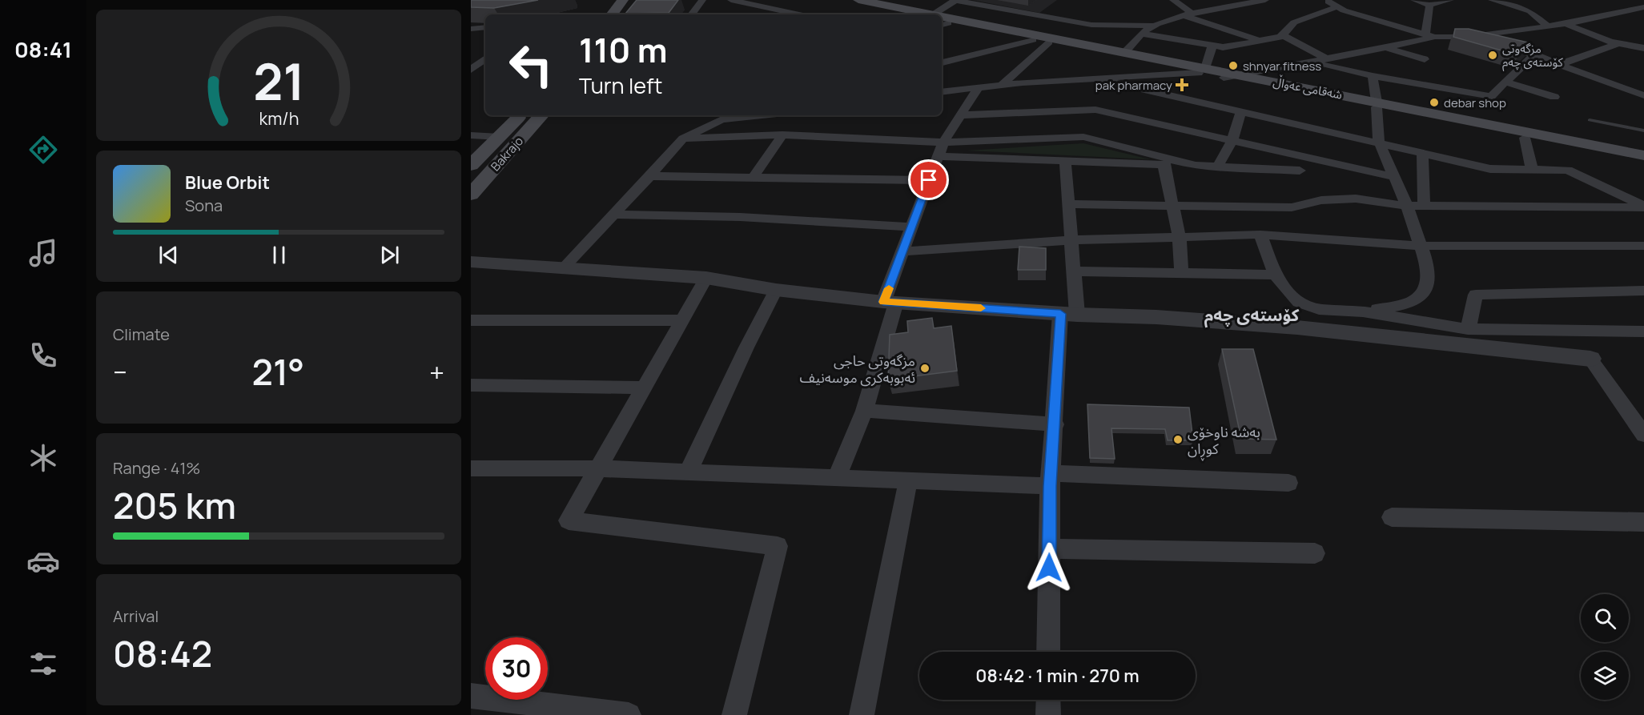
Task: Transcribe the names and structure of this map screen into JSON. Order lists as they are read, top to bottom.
{
  "streets": {
    "main road": ["شەقامی عەواڵ", "Bakrajo"]
  },
  "districts": ["کۆستەی چەم"],
  "places": {
    "other": [
      "مزگه‌وتی کۆستەی چەم",
      "shnyar fitness",
      "debar shop",
      "مزگەوتی حاجی ئەبوبەکری موسەنیف",
      "بەشە ناوخۆی کوڕان"
    ],
    "health": ["pak pharmacy"]
  },
  "page": {
    "tabs": "08:41",
    "turn": ["110 m", "Turn left"],
    "song": ["Blue Orbit", "Sona"],
    "tile": [
      "Climate",
      ["Range · 41%", "205 km"],
      ["Arrival", "08:42"]
    ],
    "heat": ["−", "21°", "+"],
    "limit": "30",
    "trip": "08:42 · 1 min · 270 m",
    "gauge": ["21", "km/h"]
  }
}
